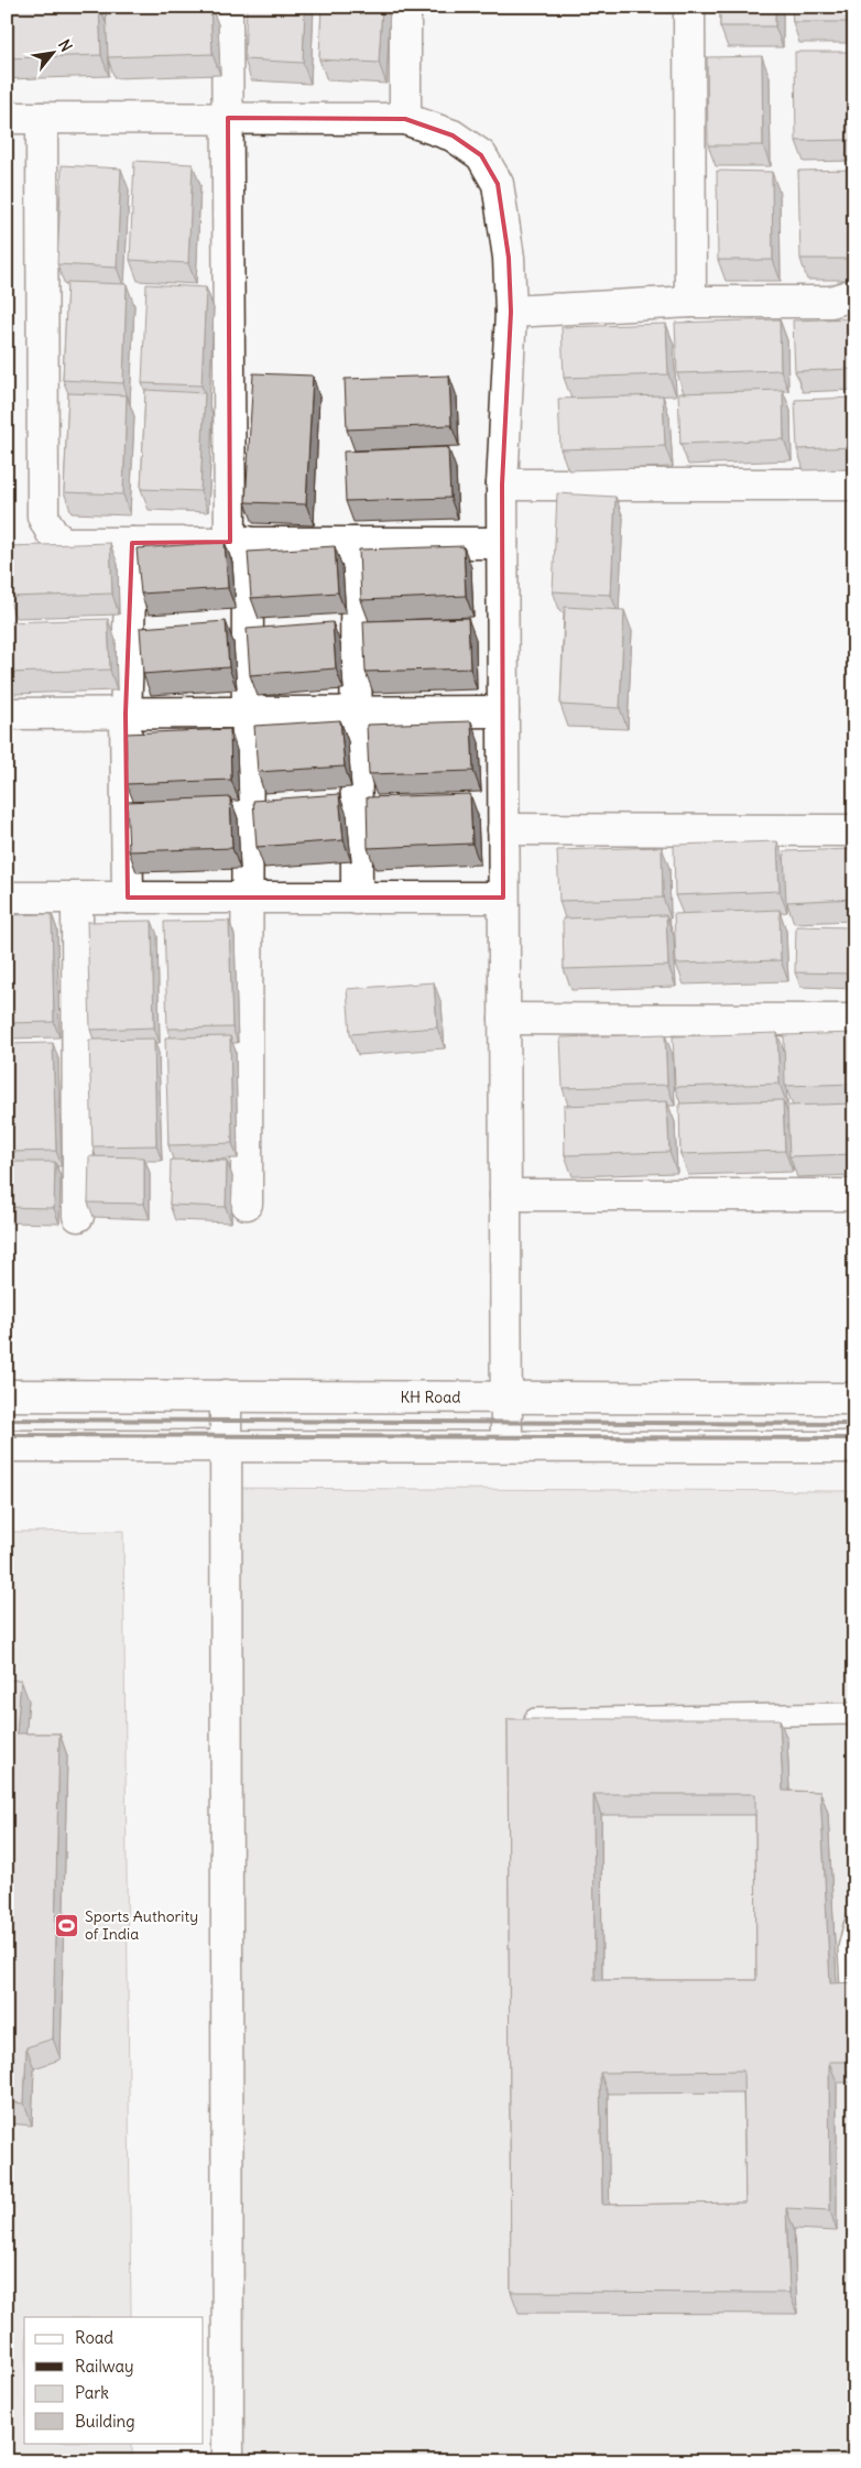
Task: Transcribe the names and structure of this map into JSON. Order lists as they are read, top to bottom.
{
  "streets": {
    "street": ["KH Road"]
  },
  "places": {
    "sports": ["Sports Authority of India"]
  },
  "legend": [
    "Road",
    "Railway",
    "Park",
    "Building"
  ],
  "north": "top right"
}
